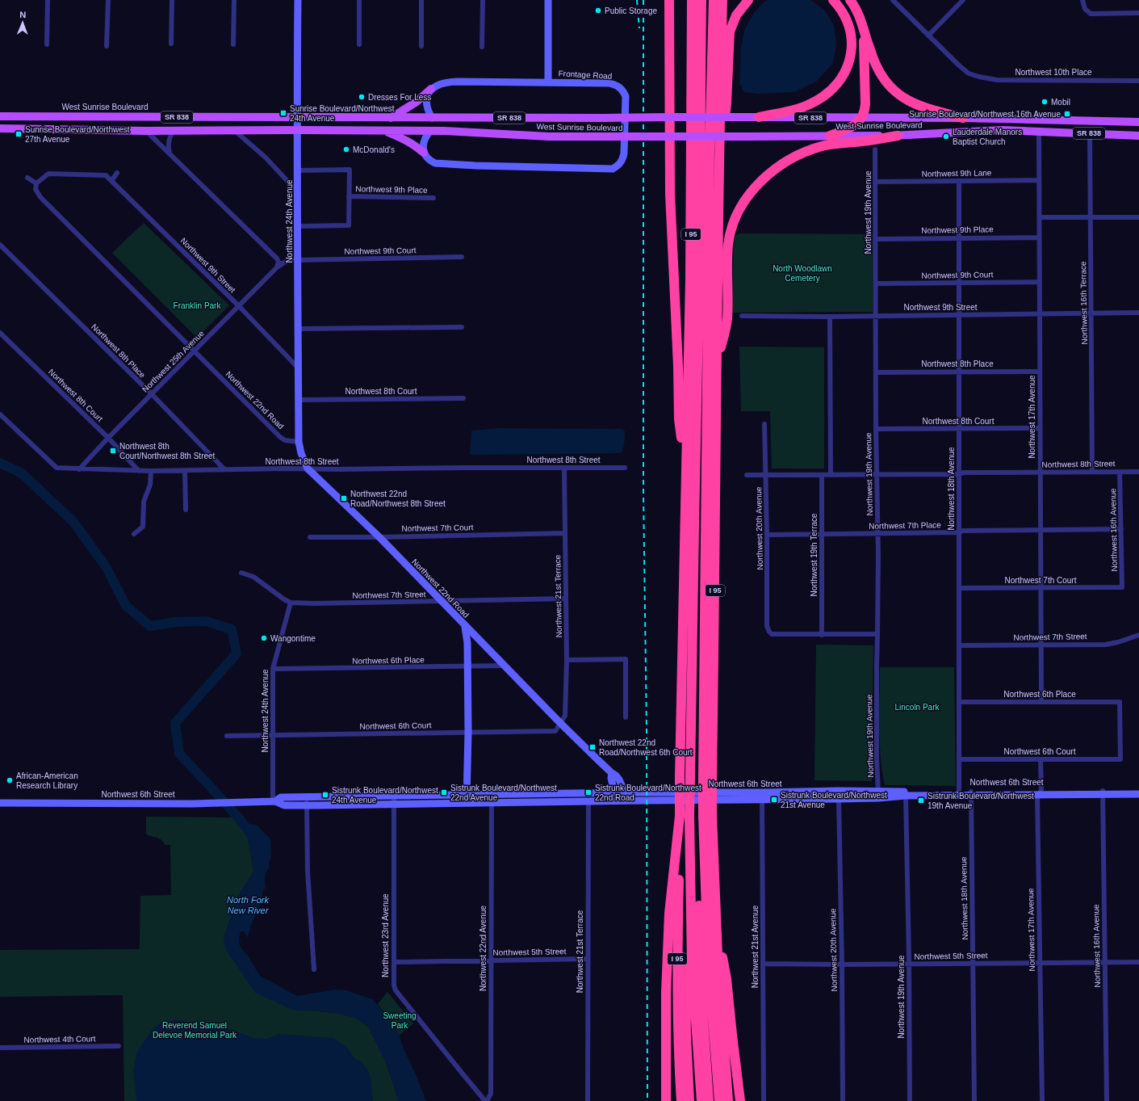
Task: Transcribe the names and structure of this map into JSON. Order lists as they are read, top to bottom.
{
  "streets": {
    "highway": ["I 95"],
    "main road": ["West Sunrise Boulevard", "SR 838"],
    "street": [
      "Northwest 10th Place",
      "Frontage Road",
      "Northwest 9th Lane",
      "Northwest 9th Place",
      "Northwest 19th Avenue",
      "Northwest 24th Avenue",
      "Northwest 9th Court",
      "Northwest 9th Street",
      "Northwest 16th Terrace",
      "Northwest 8th Place",
      "Northwest 25th Avenue",
      "Northwest 8th Court",
      "Northwest 22nd Road",
      "Northwest 17th Avenue",
      "Northwest 8th Street",
      "Northwest 18th Avenue",
      "Northwest 7th Place",
      "Northwest 7th Court",
      "Northwest 20th Avenue",
      "Northwest 16th Avenue",
      "Northwest 19th Terrace",
      "Northwest 7th Street",
      "Northwest 21st Terrace",
      "Northwest 6th Place",
      "Northwest 6th Court",
      "Northwest 6th Street",
      "Northwest 23rd Avenue",
      "Northwest 21st Avenue",
      "Northwest 22nd Avenue",
      "Northwest 5th Street",
      "Northwest 4th Court"
    ]
  },
  "crossings": [
    ["West Sunrise Boulevard", "Northwest 24th Avenue"],
    ["West Sunrise Boulevard", "Northwest 16th Terrace"],
    ["West Sunrise Boulevard", "Northwest 17th Avenue"],
    ["Northwest 9th Lane", "Northwest 19th Avenue"],
    ["Northwest 9th Lane", "Northwest 17th Avenue"],
    ["Northwest 9th Lane", "Northwest 18th Avenue"],
    ["Northwest 9th Place", "Northwest 19th Avenue"],
    ["Northwest 9th Place", "Northwest 24th Avenue"],
    ["Northwest 9th Place", "Northwest 17th Avenue"],
    ["Northwest 9th Place", "Northwest 18th Avenue"],
    ["Northwest 19th Avenue", "Northwest 9th Court"],
    ["Northwest 19th Avenue", "Northwest 9th Street"],
    ["Northwest 19th Avenue", "Northwest 8th Place"],
    ["Northwest 19th Avenue", "Northwest 8th Court"],
    ["Northwest 19th Avenue", "Northwest 8th Street"],
    ["Northwest 19th Avenue", "Northwest 7th Place"],
    ["Northwest 19th Avenue", "Northwest 6th Street"],
    ["Northwest 19th Avenue", "Northwest 5th Street"],
    ["Northwest 24th Avenue", "Northwest 9th Court"],
    ["Northwest 24th Avenue", "Northwest 9th Street"],
    ["Northwest 24th Avenue", "Northwest 8th Court"],
    ["Northwest 24th Avenue", "Northwest 22nd Road"],
    ["Northwest 24th Avenue", "Northwest 7th Street"],
    ["Northwest 24th Avenue", "Northwest 6th Place"],
    ["Northwest 24th Avenue", "Northwest 6th Court"],
    ["Northwest 24th Avenue", "Northwest 6th Street"],
    ["Northwest 9th Court", "Northwest 25th Avenue"],
    ["Northwest 9th Court", "Northwest 17th Avenue"],
    ["Northwest 9th Court", "Northwest 18th Avenue"],
    ["Northwest 9th Street", "Northwest 16th Terrace"],
    ["Northwest 9th Street", "Northwest 25th Avenue"],
    ["Northwest 9th Street", "Northwest 22nd Road"],
    ["Northwest 9th Street", "Northwest 17th Avenue"],
    ["Northwest 9th Street", "Northwest 18th Avenue"],
    ["Northwest 16th Terrace", "Northwest 8th Street"],
    ["Northwest 8th Place", "Northwest 25th Avenue"],
    ["Northwest 8th Place", "Northwest 17th Avenue"],
    ["Northwest 8th Place", "Northwest 8th Street"],
    ["Northwest 8th Place", "Northwest 18th Avenue"],
    ["Northwest 25th Avenue", "Northwest 8th Court"],
    ["Northwest 25th Avenue", "Northwest 22nd Road"],
    ["Northwest 25th Avenue", "Northwest 8th Street"],
    ["Northwest 8th Court", "Northwest 17th Avenue"],
    ["Northwest 8th Court", "Northwest 8th Street"],
    ["Northwest 8th Court", "Northwest 18th Avenue"],
    ["Northwest 22nd Road", "Northwest 8th Street"],
    ["Northwest 22nd Road", "Northwest 7th Court"],
    ["Northwest 22nd Road", "Northwest 7th Street"],
    ["Northwest 22nd Road", "Northwest 21st Terrace"],
    ["Northwest 22nd Road", "Northwest 6th Place"],
    ["Northwest 22nd Road", "Northwest 6th Court"],
    ["Northwest 22nd Road", "Northwest 6th Street"],
    ["Northwest 17th Avenue", "Northwest 8th Street"],
    ["Northwest 17th Avenue", "Northwest 7th Place"],
    ["Northwest 17th Avenue", "Northwest 7th Court"],
    ["Northwest 17th Avenue", "Northwest 7th Street"],
    ["Northwest 17th Avenue", "Northwest 6th Place"],
    ["Northwest 17th Avenue", "Northwest 6th Court"],
    ["Northwest 17th Avenue", "Northwest 6th Street"],
    ["Northwest 17th Avenue", "Northwest 5th Street"],
    ["Northwest 8th Street", "Northwest 18th Avenue"],
    ["Northwest 8th Street", "Northwest 20th Avenue"],
    ["Northwest 8th Street", "Northwest 16th Avenue"],
    ["Northwest 8th Street", "Northwest 19th Terrace"],
    ["Northwest 8th Street", "Northwest 21st Terrace"],
    ["Northwest 18th Avenue", "Northwest 7th Place"],
    ["Northwest 18th Avenue", "Northwest 7th Court"],
    ["Northwest 18th Avenue", "Northwest 7th Street"],
    ["Northwest 18th Avenue", "Northwest 6th Place"],
    ["Northwest 18th Avenue", "Northwest 6th Court"],
    ["Northwest 18th Avenue", "Northwest 6th Street"],
    ["Northwest 18th Avenue", "Northwest 5th Street"],
    ["Northwest 7th Place", "Northwest 20th Avenue"],
    ["Northwest 7th Place", "Northwest 16th Avenue"],
    ["Northwest 7th Place", "Northwest 19th Terrace"],
    ["Northwest 7th Court", "Northwest 16th Avenue"],
    ["Northwest 7th Court", "Northwest 21st Terrace"],
    ["Northwest 20th Avenue", "Northwest 19th Terrace"],
    ["Northwest 20th Avenue", "Northwest 6th Street"],
    ["Northwest 20th Avenue", "Northwest 5th Street"],
    ["Northwest 16th Avenue", "Northwest 6th Street"],
    ["Northwest 16th Avenue", "Northwest 5th Street"],
    ["Northwest 7th Street", "Northwest 21st Terrace"],
    ["Northwest 21st Terrace", "Northwest 6th Court"],
    ["Northwest 21st Terrace", "Northwest 6th Street"],
    ["Northwest 21st Terrace", "Northwest 5th Street"],
    ["Northwest 6th Place", "Northwest 6th Court"],
    ["Northwest 6th Street", "Northwest 23rd Avenue"],
    ["Northwest 6th Street", "Northwest 21st Avenue"],
    ["Northwest 6th Street", "Northwest 22nd Avenue"],
    ["Northwest 23rd Avenue", "Northwest 22nd Avenue"],
    ["Northwest 23rd Avenue", "Northwest 5th Street"],
    ["Northwest 21st Avenue", "Northwest 5th Street"],
    ["Northwest 22nd Avenue", "Northwest 5th Street"]
  ],
  "water": ["North Fork New River"],
  "parks": [
    "North Woodlawn Cemetery",
    "Franklin Park",
    "Lincoln Park",
    "Sweeting Park",
    "Reverend Samuel Delevoe Memorial Park"
  ],
  "places": {
    "other": [
      "Public Storage",
      "Dresses For Less",
      "Mobil",
      "Lauderdale Manors Baptist Church",
      "McDonald's",
      "Wangontime",
      "African-American Research Library"
    ],
    "transit": [
      "Sunrise Boulevard/Northwest 24th Avenue",
      "Sunrise Boulevard/Northwest 16th Avenue",
      "Sunrise Boulevard/Northwest 27th Avenue",
      "Northwest 8th Court/Northwest 8th Street",
      "Northwest 22nd Road/Northwest 8th Street",
      "Northwest 22nd Road/Northwest 6th Court",
      "Sistrunk Boulevard/Northwest 22nd Avenue",
      "Sistrunk Boulevard/Northwest 22nd Road",
      "Sistrunk Boulevard/Northwest 24th Avenue",
      "Sistrunk Boulevard/Northwest 21st Avenue",
      "Sistrunk Boulevard/Northwest 19th Avenue"
    ]
  },
  "north": "top"
}
